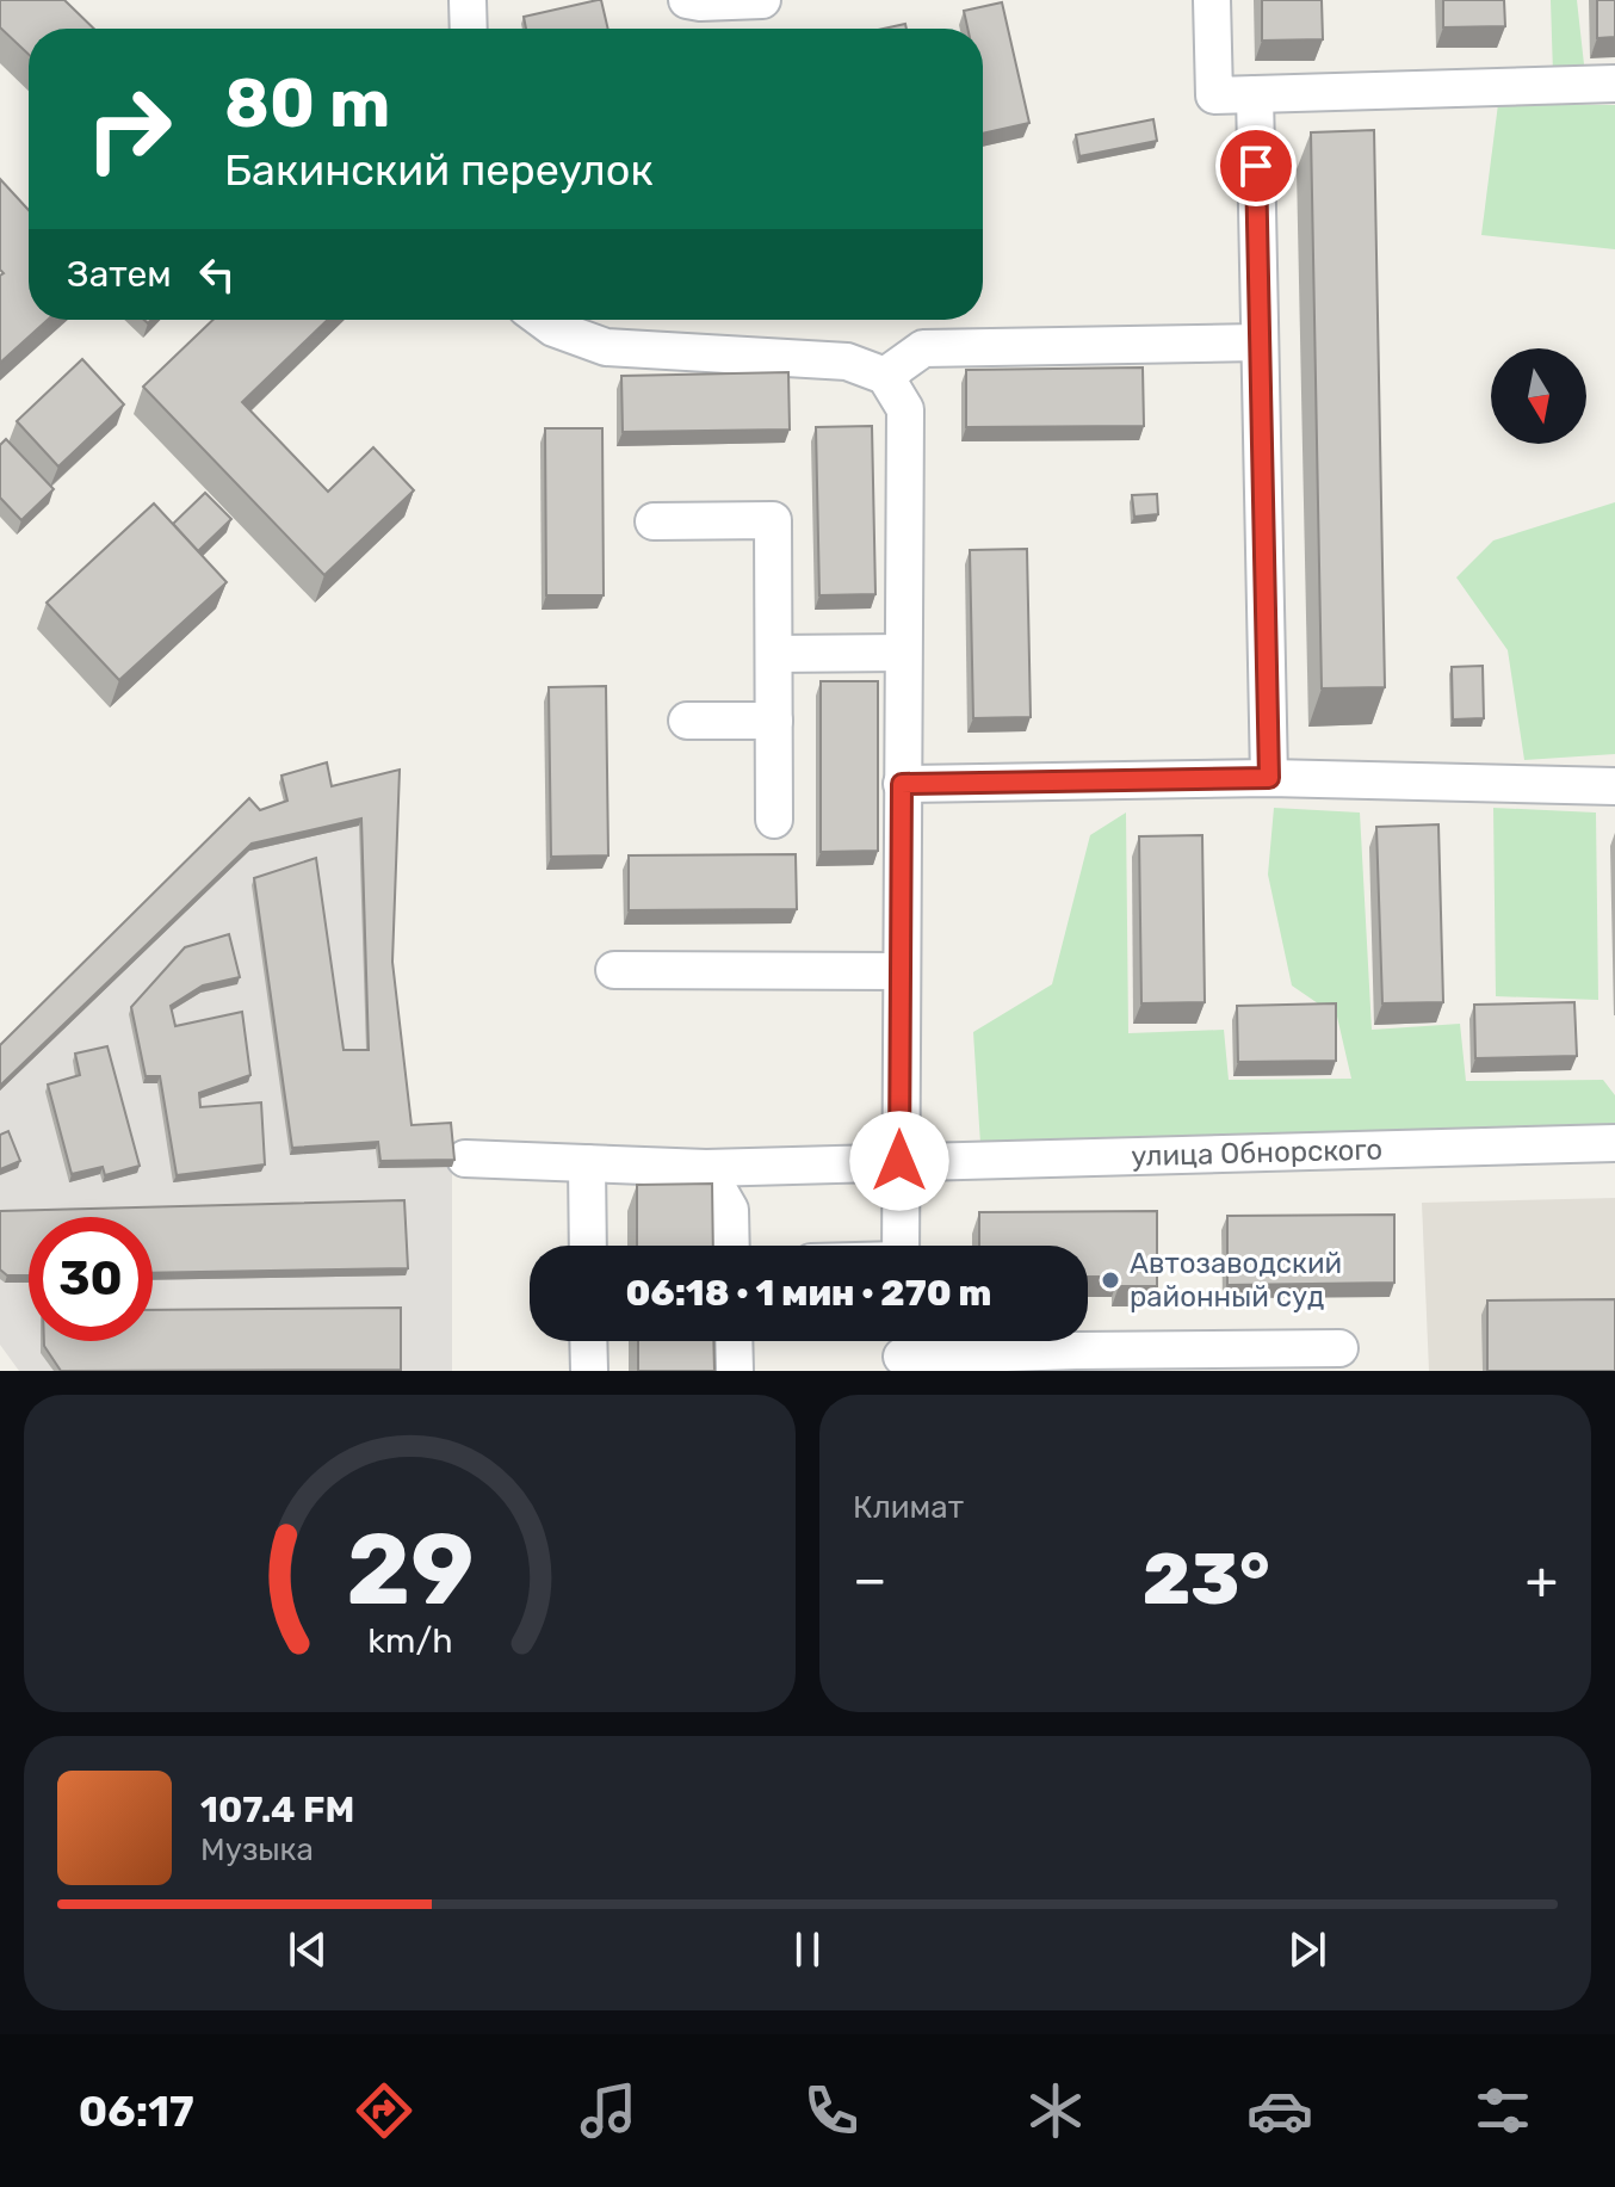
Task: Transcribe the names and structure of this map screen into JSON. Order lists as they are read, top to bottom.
{
  "streets": {
    "street": ["улица Обнорского"]
  },
  "places": ["Автозаводский районный суд"],
  "north": "bottom",
  "page": {
    "turn": ["80 m", "Бакинский переулок"],
    "then": "Затем",
    "limit": "30",
    "trip": "06:18 · 1 мин · 270 m",
    "tile": "Климат",
    "heat": ["−", "23°", "+"],
    "song": ["107.4 FM", "Музыка"],
    "tabs": "06:17",
    "gauge": ["29", "km/h"]
  }
}
